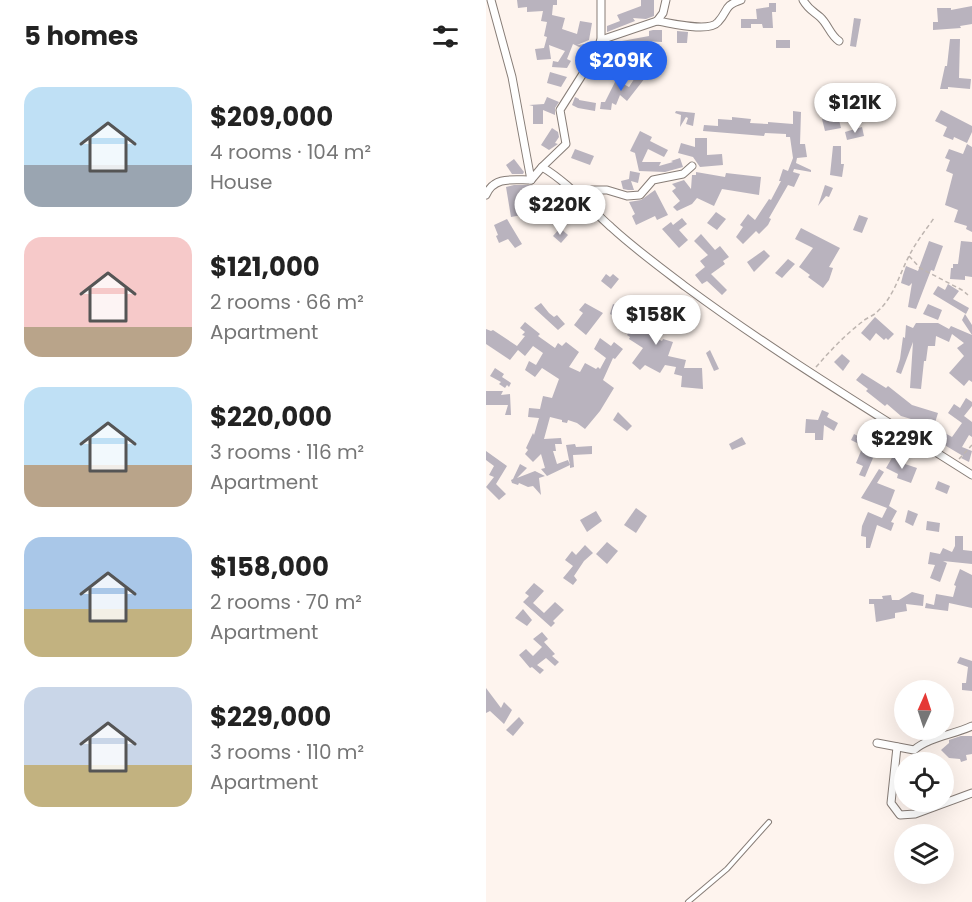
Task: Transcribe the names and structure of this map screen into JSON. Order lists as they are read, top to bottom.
{
  "north": "top",
  "page": {
    "heading": "5 homes",
    "price": [
      "$209K",
      "$121K",
      "$220K",
      "$158K",
      "$229K"
    ],
    "list": [
      {
        "name": "$209,000",
        "note": "4 rooms · 104 m² · House"
      },
      {
        "name": "$121,000",
        "note": "2 rooms · 66 m² · Apartment"
      },
      {
        "name": "$220,000",
        "note": "3 rooms · 116 m² · Apartment"
      },
      {
        "name": "$158,000",
        "note": "2 rooms · 70 m² · Apartment"
      },
      {
        "name": "$229,000",
        "note": "3 rooms · 110 m² · Apartment"
      }
    ]
  }
}
